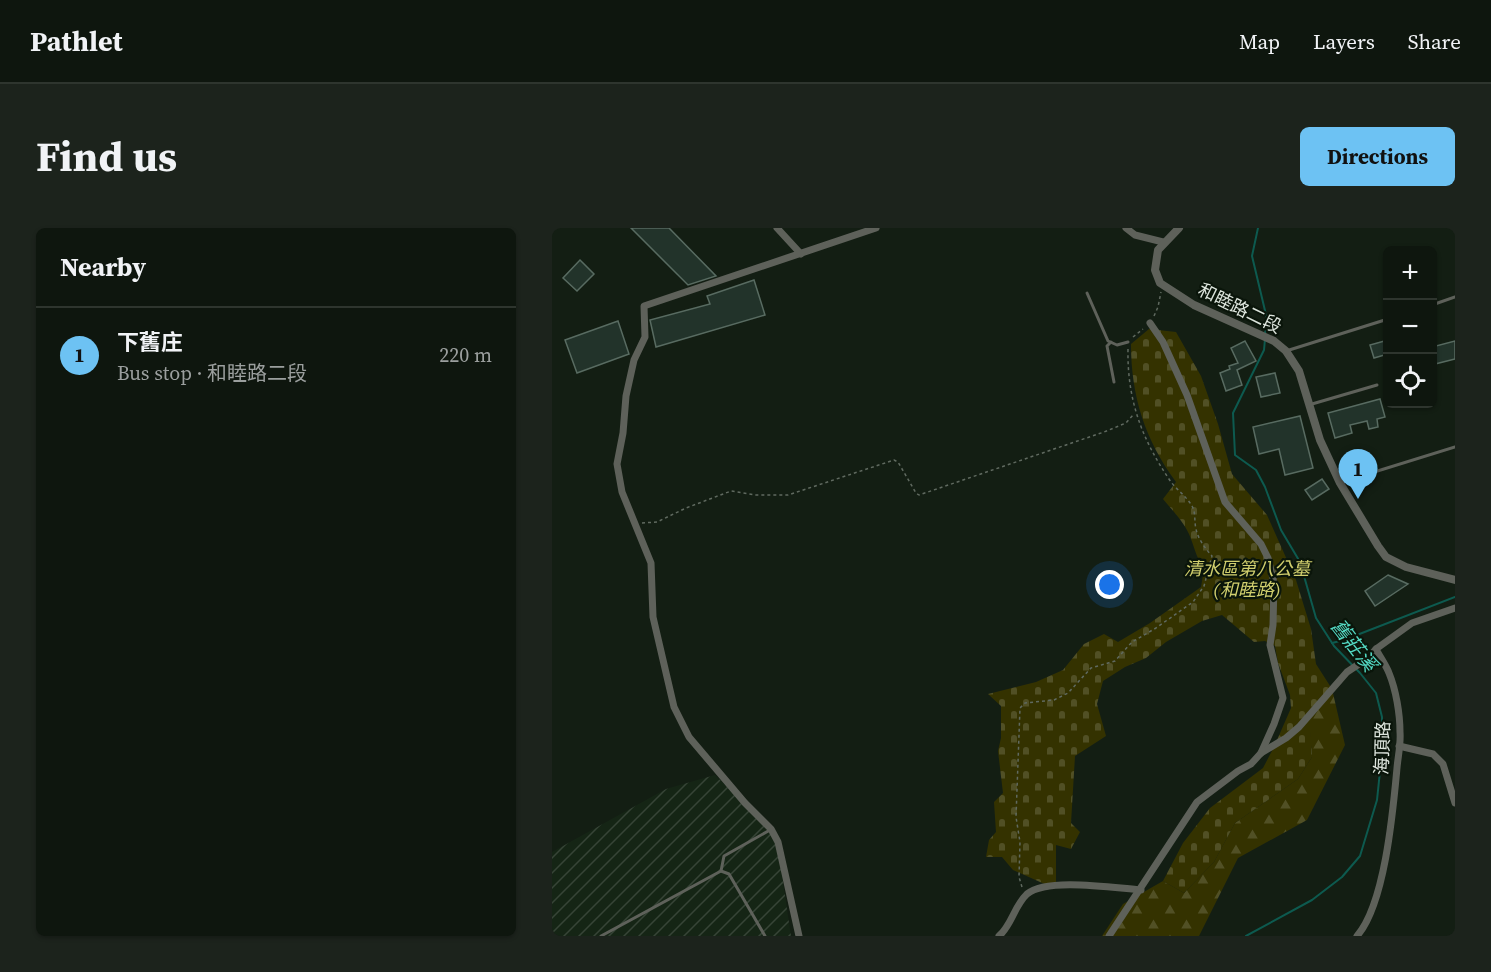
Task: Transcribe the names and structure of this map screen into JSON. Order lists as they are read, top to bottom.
{
  "streets": {
    "street": ["和睦路二段", "海頂路"]
  },
  "water": ["舊莊溪"],
  "parks": ["清水區第八公墓 (和睦路)"],
  "page": {
    "header": "Pathlet",
    "nav": ["Map", "Layers", "Share"],
    "title": "Find us",
    "buttons": "Directions",
    "heading": "Nearby",
    "map_buttons": ["+", "−"],
    "list": [
      {
        "mark": "1",
        "name": "下舊庄",
        "note": "Bus stop · 和睦路二段",
        "value": "220 m"
      }
    ],
    "pins": "1"
  }
}
